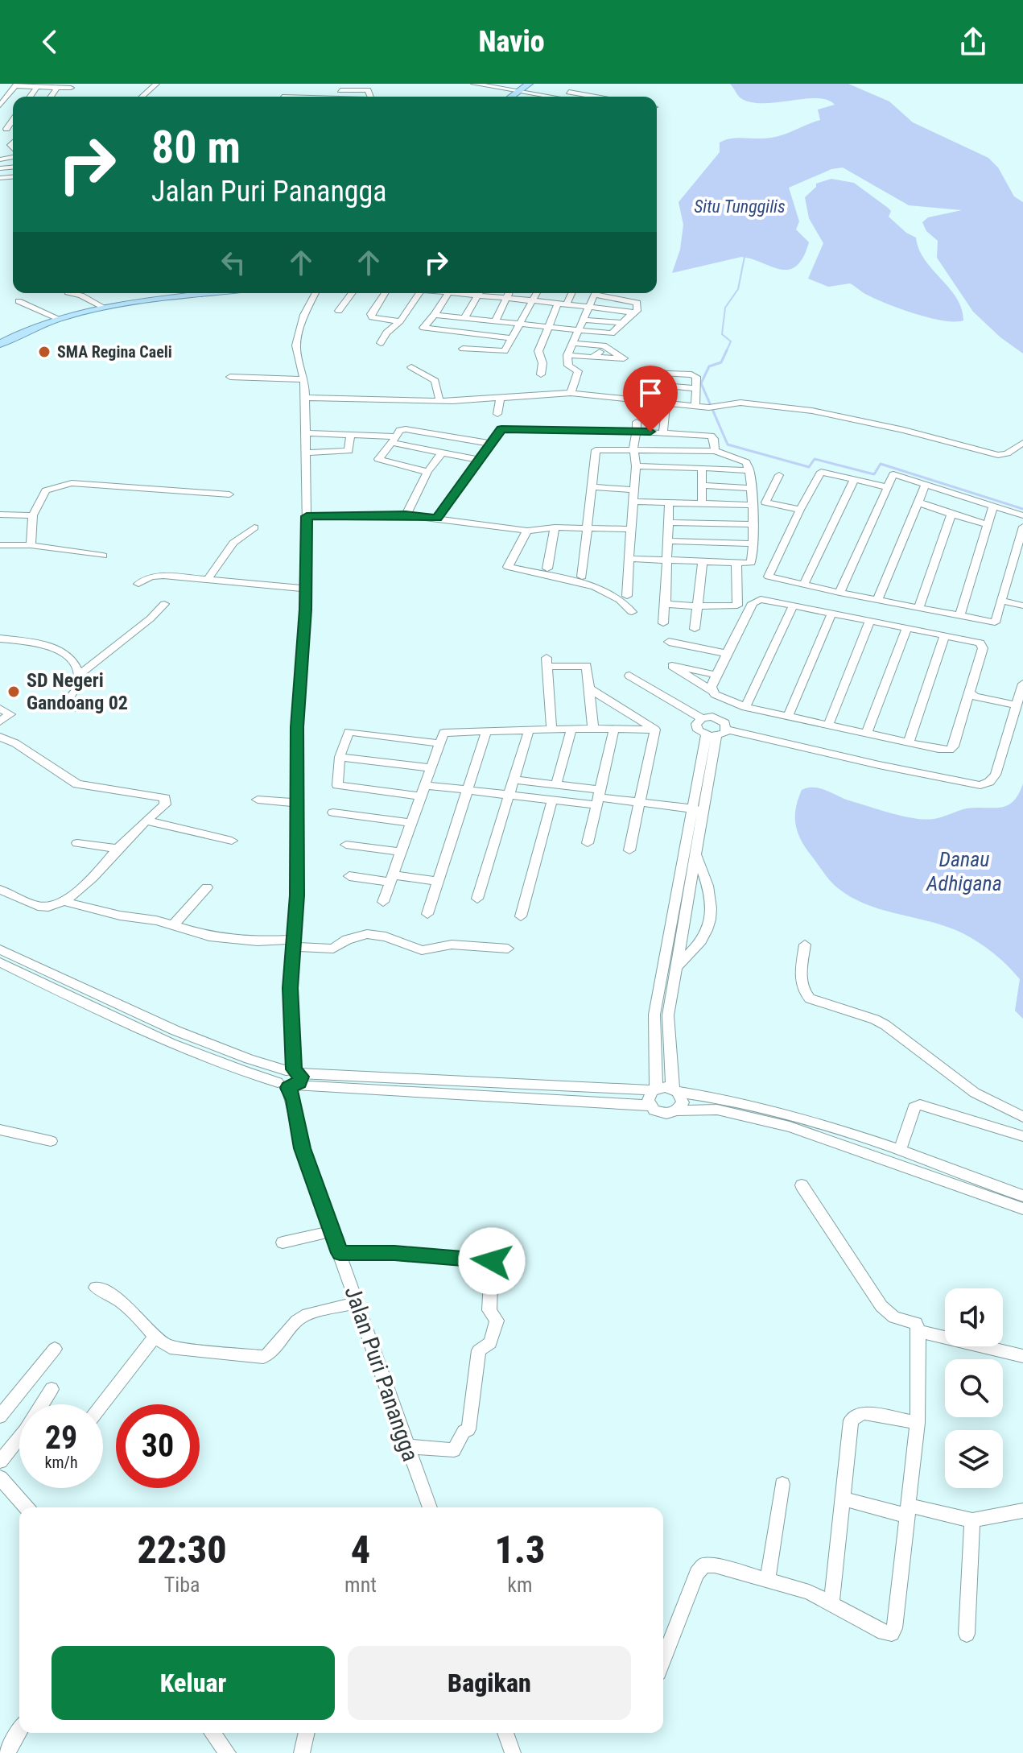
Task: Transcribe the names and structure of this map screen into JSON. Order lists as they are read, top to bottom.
{
  "streets": {
    "street": ["Jalan Puri Panangga"]
  },
  "water": ["Situ Tunggilis", "Danau Adhigana"],
  "places": ["SMA Regina Caeli", "SD Negeri Gandoang 02"],
  "page": {
    "header": "Navio",
    "turn": ["80 m", "Jalan Puri Panangga"],
    "speed": "29 km/h",
    "limit": "30",
    "eta": [
      "22:30",
      "Tiba",
      "4",
      "mnt",
      "1.3",
      "km"
    ],
    "buttons": ["Keluar", "Bagikan"]
  }
}
